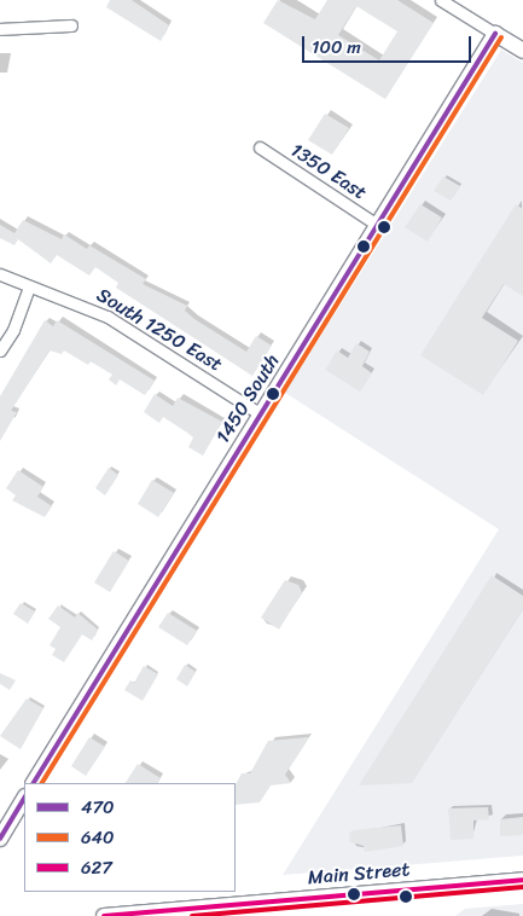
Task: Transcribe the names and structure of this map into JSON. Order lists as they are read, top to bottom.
{
  "streets": {
    "street": [
      "1350 East",
      "South 1250 East",
      "1450 South",
      "Main Street"
    ]
  },
  "crossings": [
    ["1350 East", "1450 South"],
    ["South 1250 East", "1450 South"]
  ],
  "lines": ["transit line 470", "transit line 640", "transit line 627"],
  "legend": ["470", "640", "627"],
  "scale_bar": "100 m"
}
